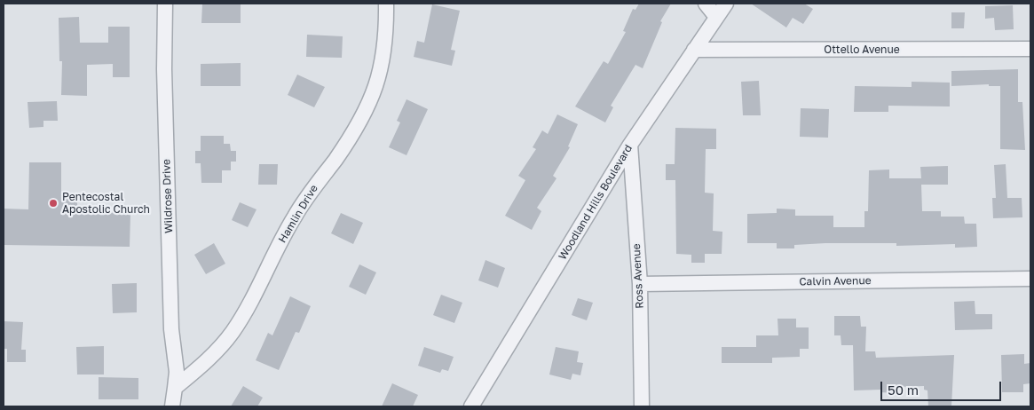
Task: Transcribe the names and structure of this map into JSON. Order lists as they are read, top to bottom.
{
  "streets": {
    "street": [
      "Ottello Avenue",
      "Wildrose Drive",
      "Woodland Hills Boulevard",
      "Hamlin Drive",
      "Ross Avenue",
      "Calvin Avenue"
    ]
  },
  "crossings": [
    ["Ottello Avenue", "Woodland Hills Boulevard"],
    ["Wildrose Drive", "Hamlin Drive"],
    ["Woodland Hills Boulevard", "Ross Avenue"],
    ["Ross Avenue", "Calvin Avenue"]
  ],
  "places": ["Pentecostal Apostolic Church"],
  "scale_bar": "50 m"
}
